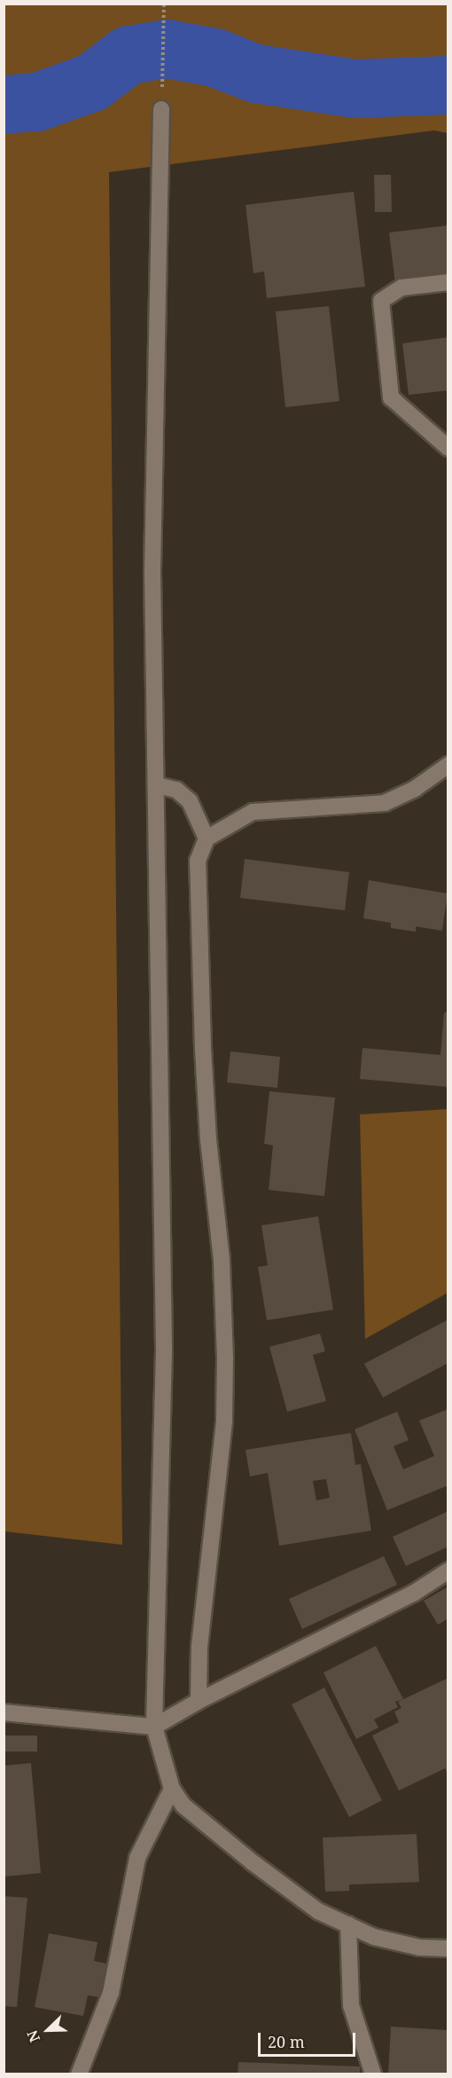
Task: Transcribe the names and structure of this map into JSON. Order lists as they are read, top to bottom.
{
  "scale_bar": "20 m",
  "north": "bottom left"
}
